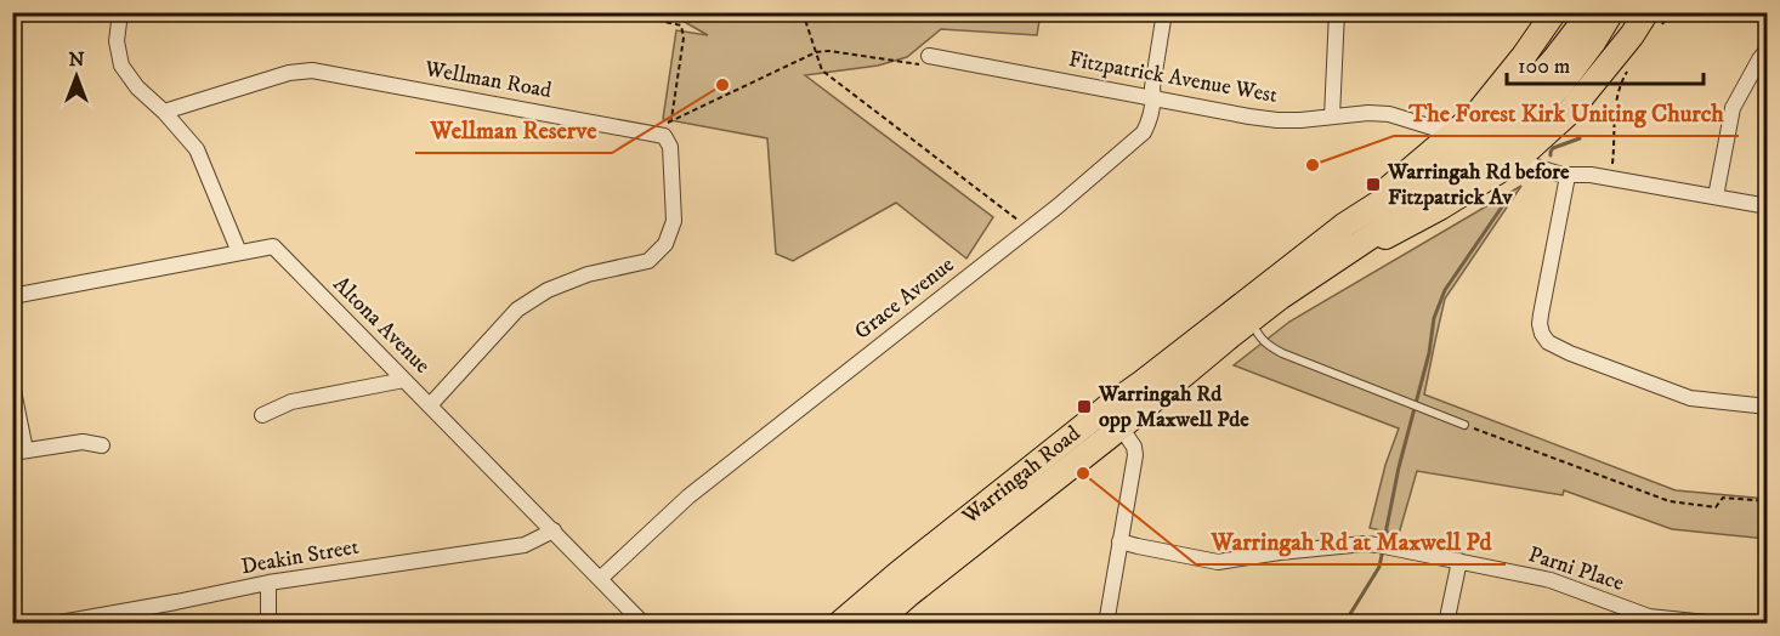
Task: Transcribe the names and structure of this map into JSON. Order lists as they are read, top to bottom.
{
  "streets": {
    "main road": ["Warringah Road"],
    "street": [
      "Fitzpatrick Avenue West",
      "Wellman Road",
      "Grace Avenue",
      "Altona Avenue",
      "Deakin Street",
      "Parni Place"
    ]
  },
  "crossings": [
    ["Fitzpatrick Avenue West", "Grace Avenue"],
    ["Fitzpatrick Avenue West", "Warringah Road"],
    ["Grace Avenue", "Altona Avenue"],
    ["Altona Avenue", "Deakin Street"]
  ],
  "places": {
    "other": ["Wellman Reserve", "The Forest Kirk Uniting Church", "Warringah Rd at Maxwell Pd"],
    "transit": ["Warringah Rd before Fitzpatrick Av", "Warringah Rd opp Maxwell Pde"]
  },
  "scale_bar": "100 m",
  "north": "top"
}
